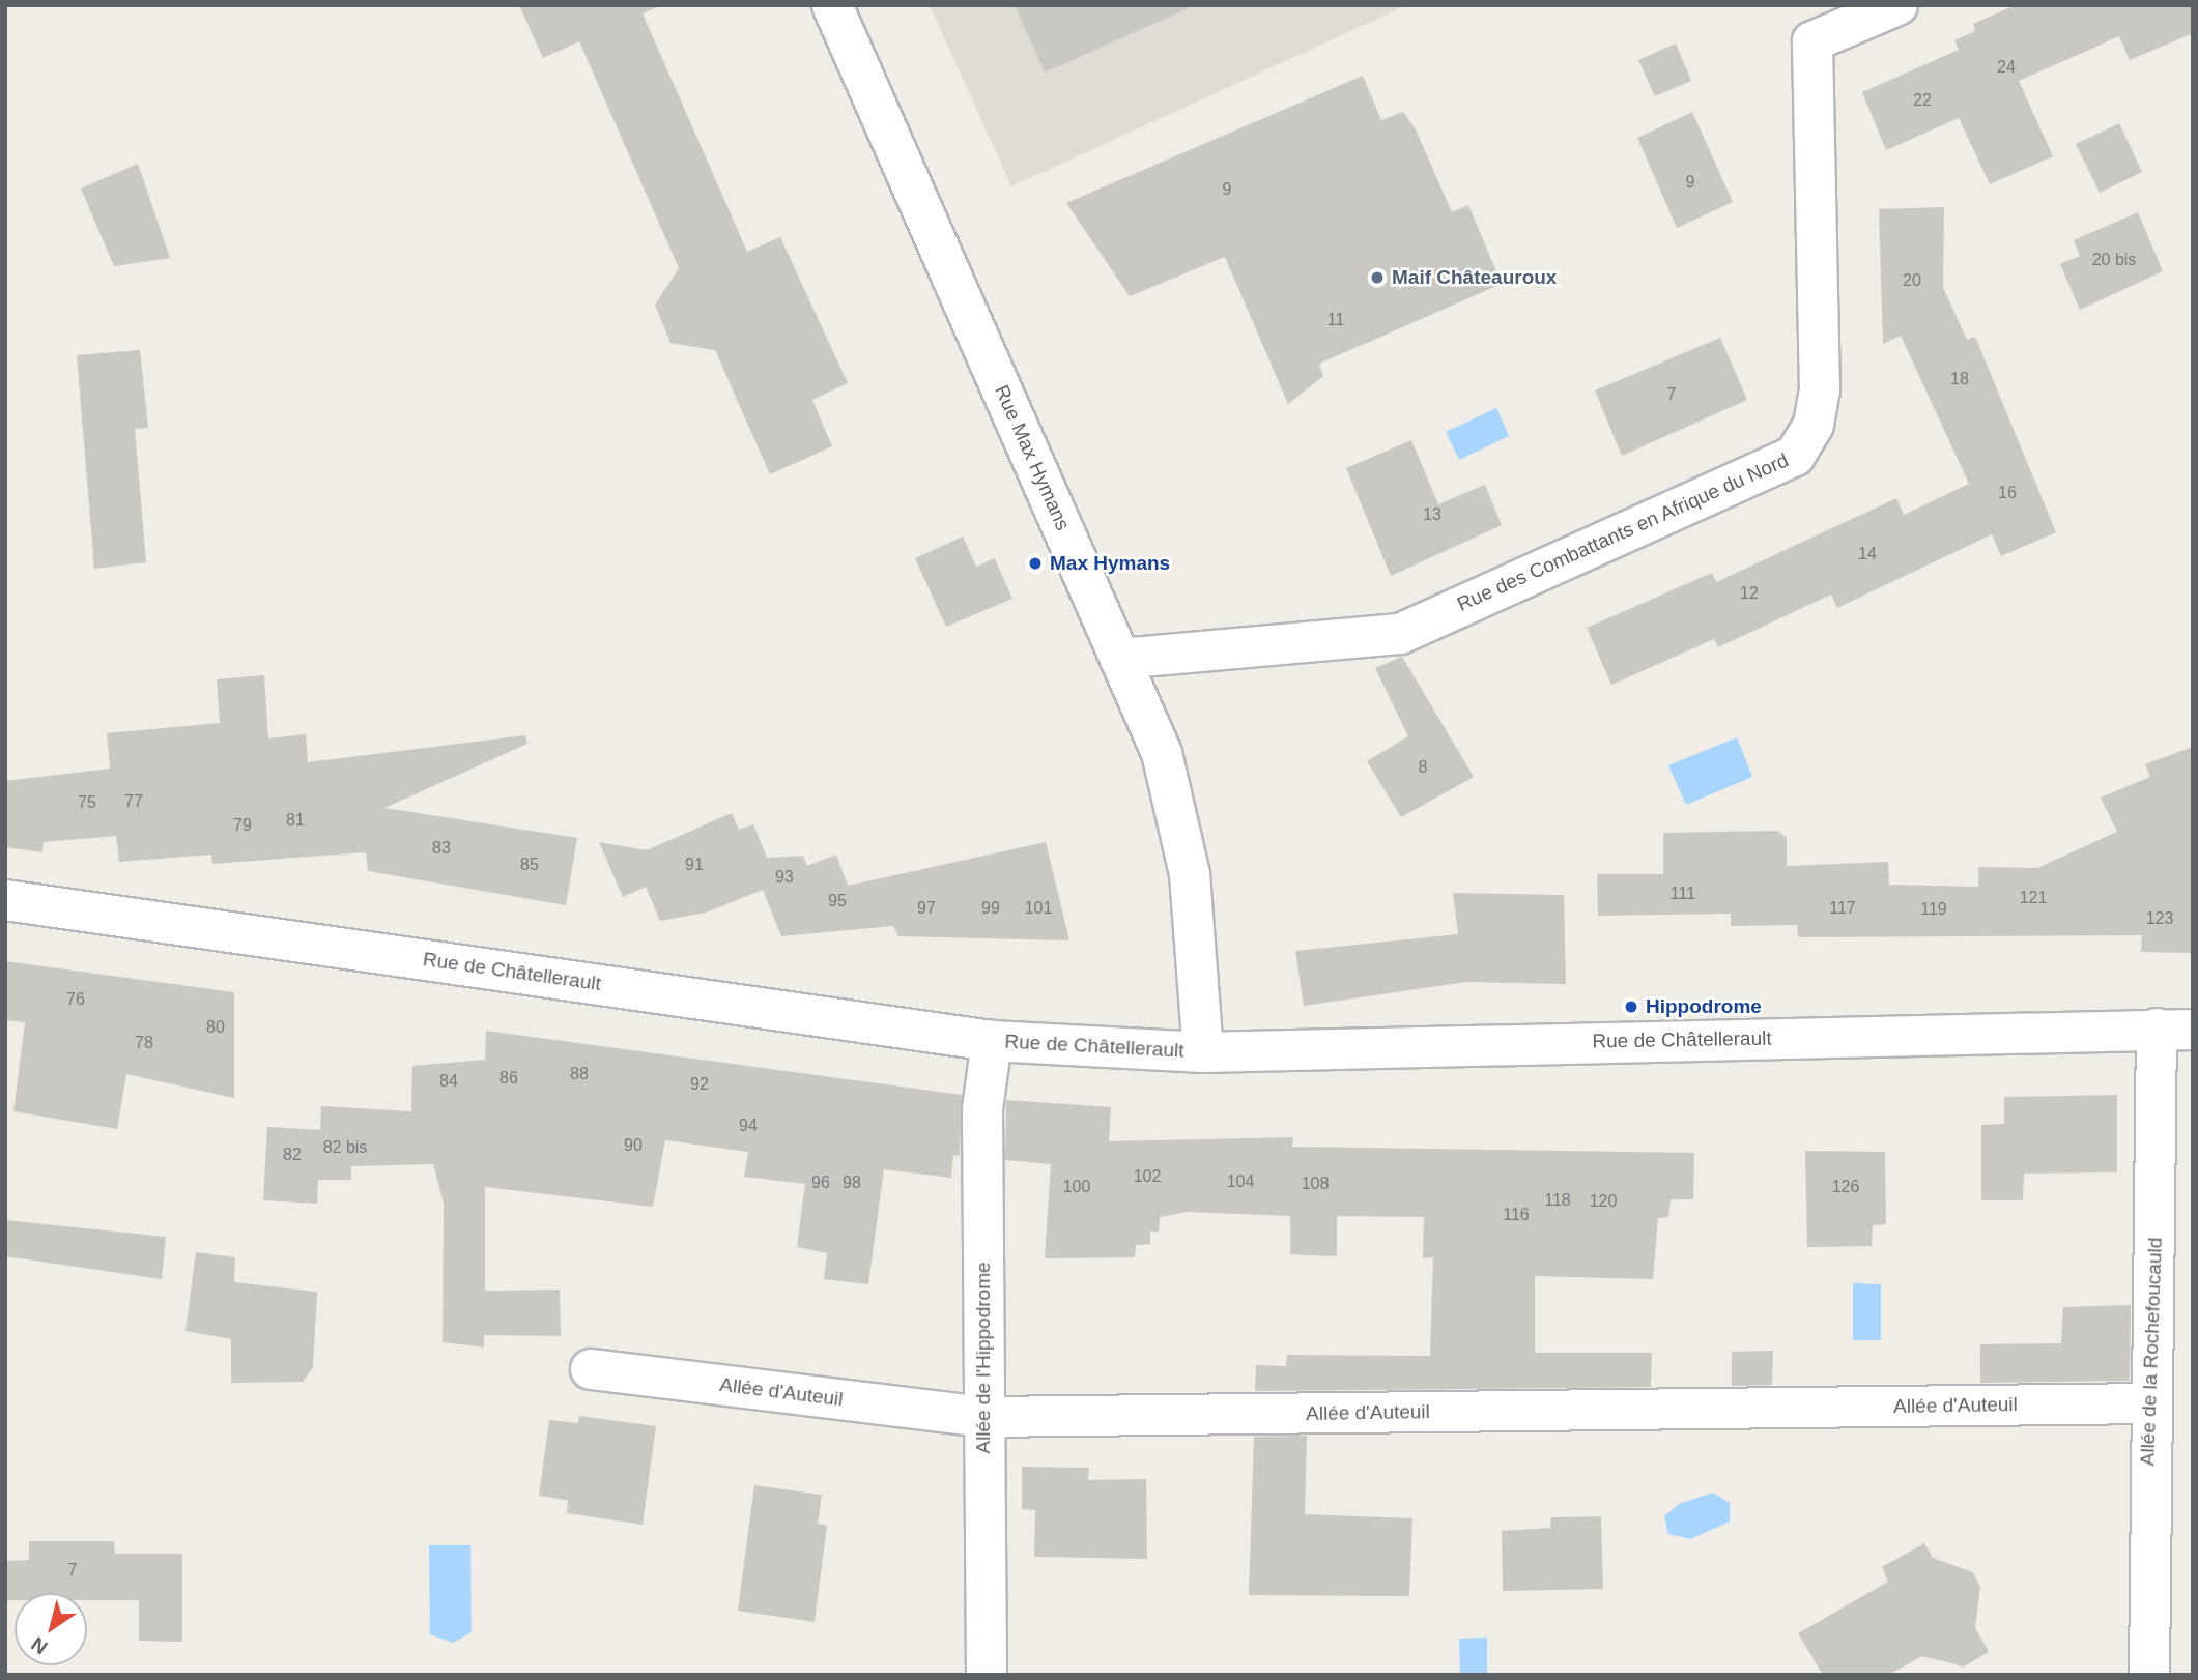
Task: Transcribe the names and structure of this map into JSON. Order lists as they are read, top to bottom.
{
  "streets": {
    "street": [
      "Rue Max Hymans",
      "Rue des Combattants en Afrique du Nord",
      "Rue de Châtellerault",
      "Allée de la Rochefoucauld",
      "Allée de l'Hippodrome",
      "Allée d'Auteuil"
    ]
  },
  "crossings": [
    ["Rue Max Hymans", "Rue des Combattants en Afrique du Nord"],
    ["Rue Max Hymans", "Rue de Châtellerault"],
    ["Rue de Châtellerault", "Allée de la Rochefoucauld"],
    ["Rue de Châtellerault", "Allée de l'Hippodrome"],
    ["Allée de la Rochefoucauld", "Allée d'Auteuil"],
    ["Allée de l'Hippodrome", "Allée d'Auteuil"]
  ],
  "places": ["Maif Châteauroux", "Max Hymans", "Hippodrome"],
  "house_numbers": [
    "24",
    "22",
    "9",
    "9",
    "20 bis",
    "20",
    "11",
    "18",
    "7",
    "16",
    "13",
    "14",
    "12",
    "8",
    "77",
    "75",
    "81",
    "79",
    "83",
    "85",
    "91",
    "93",
    "111",
    "121",
    "95",
    "97",
    "99",
    "101",
    "117",
    "119",
    "123",
    "76",
    "80",
    "78",
    "88",
    "86",
    "84",
    "92",
    "94",
    "90",
    "82 bis",
    "82",
    "102",
    "104",
    "96",
    "98",
    "108",
    "100",
    "126",
    "118",
    "120",
    "116",
    "7"
  ],
  "north": "bottom left"
}
